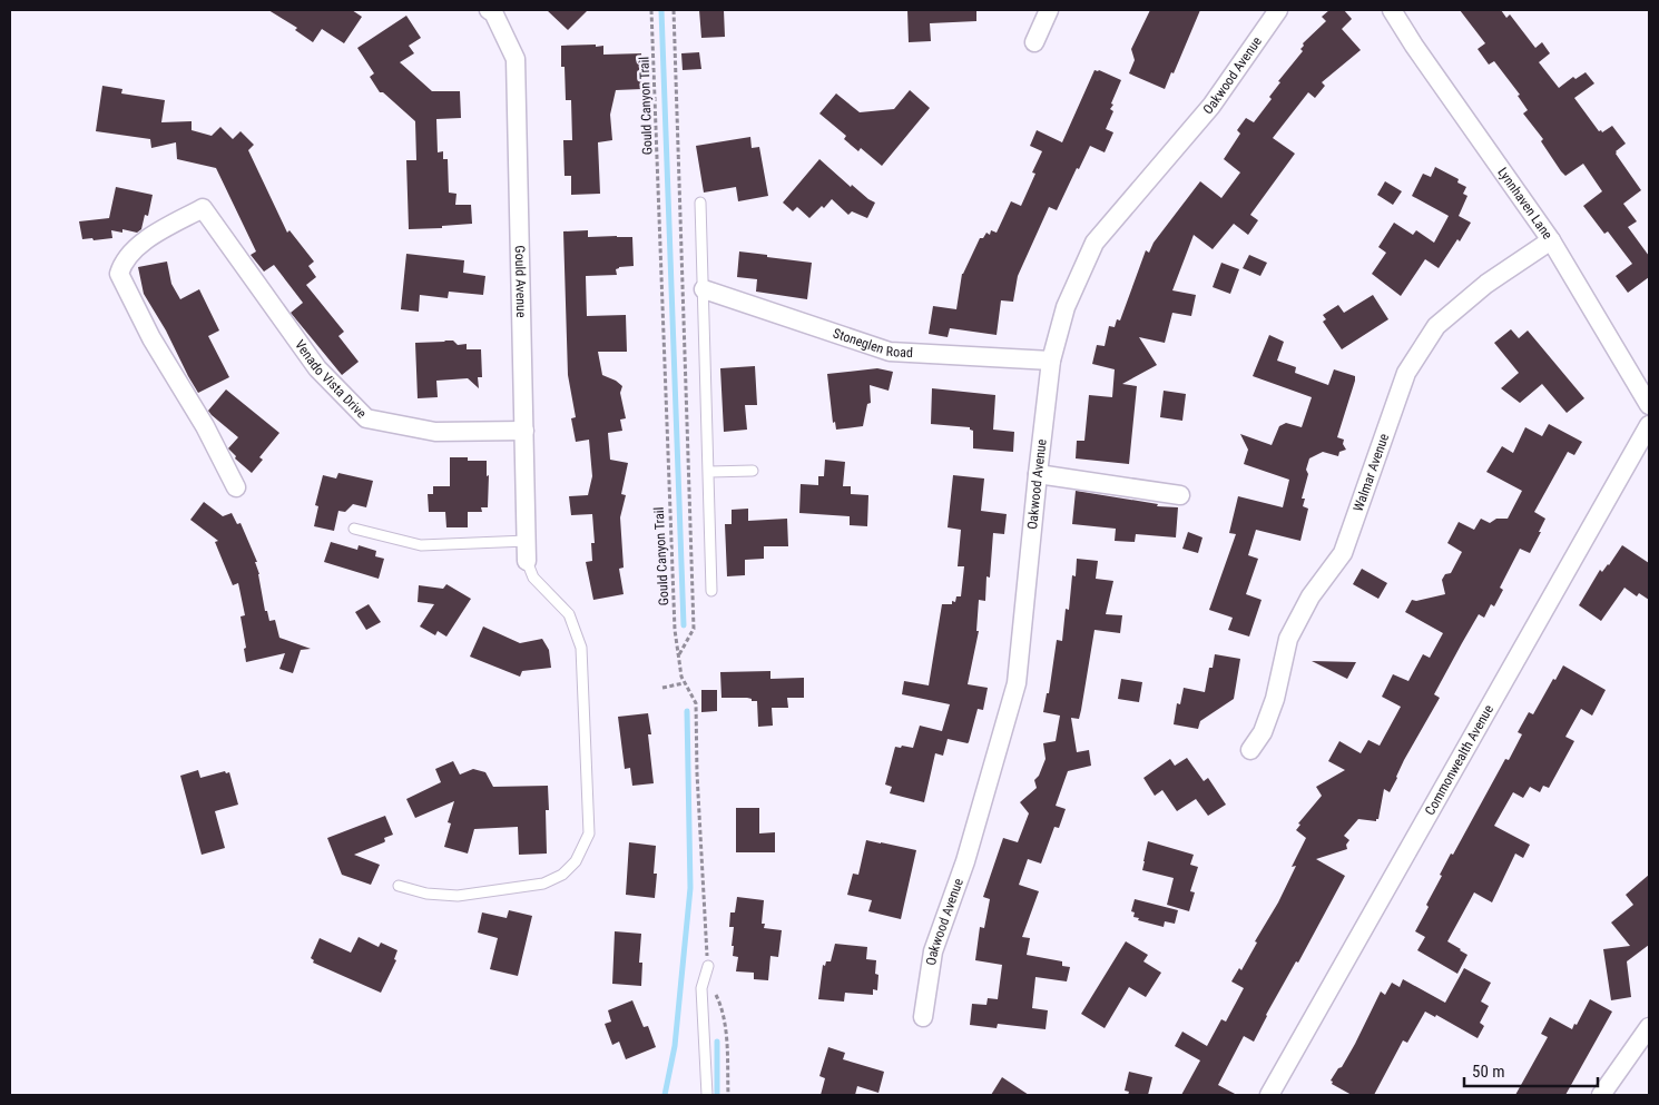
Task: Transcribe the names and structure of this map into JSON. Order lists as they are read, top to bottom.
{
  "streets": {
    "street": [
      "Oakwood Avenue",
      "Lynnhaven Lane",
      "Gould Avenue",
      "Stoneglen Road",
      "Venado Vista Drive",
      "Walmar Avenue",
      "Commonwealth Avenue"
    ],
    "path": ["Gould Canyon Trail"]
  },
  "crossings": [
    ["Oakwood Avenue", "Stoneglen Road"],
    ["Lynnhaven Lane", "Walmar Avenue"],
    ["Gould Avenue", "Venado Vista Drive"]
  ],
  "scale_bar": "50 m"
}
